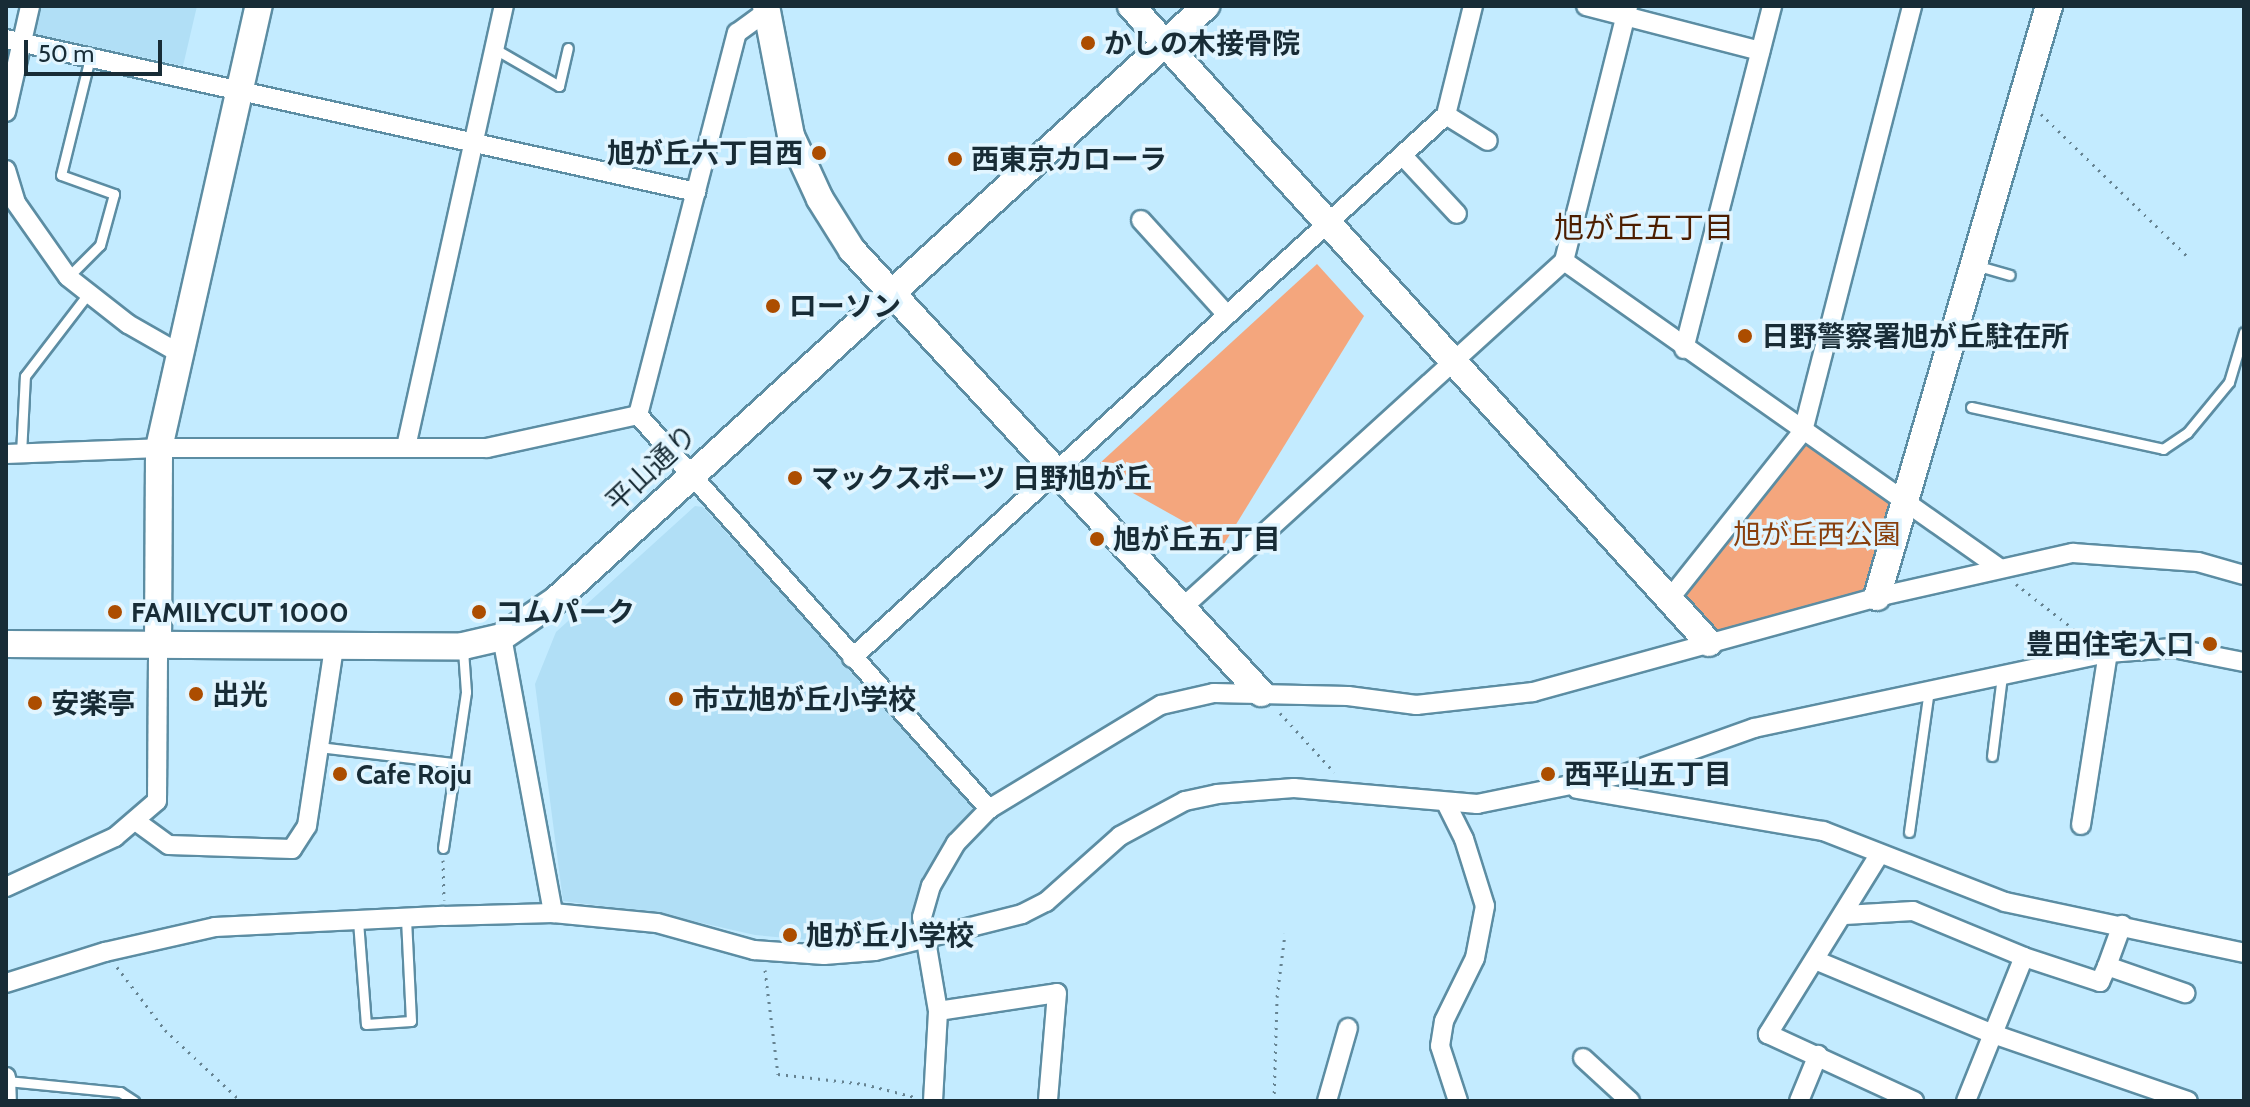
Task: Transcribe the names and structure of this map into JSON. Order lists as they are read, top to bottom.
{
  "streets": {
    "street": ["平山通り"]
  },
  "districts": ["旭が丘五丁目"],
  "parks": ["旭が丘西公園"],
  "places": [
    "かしの木接骨院",
    "旭が丘六丁目西",
    "西東京カローラ",
    "ローソン",
    "日野警察署旭が丘駐在所",
    "マックスポーツ 日野旭が丘",
    "旭が丘五丁目",
    "FAMILYCUT 1000",
    "コムパーク",
    "豊田住宅入口",
    "出光",
    "市立旭が丘小学校",
    "安楽亭",
    "Cafe Roju",
    "西平山五丁目",
    "旭が丘小学校"
  ],
  "scale_bar": "50 m"
}
